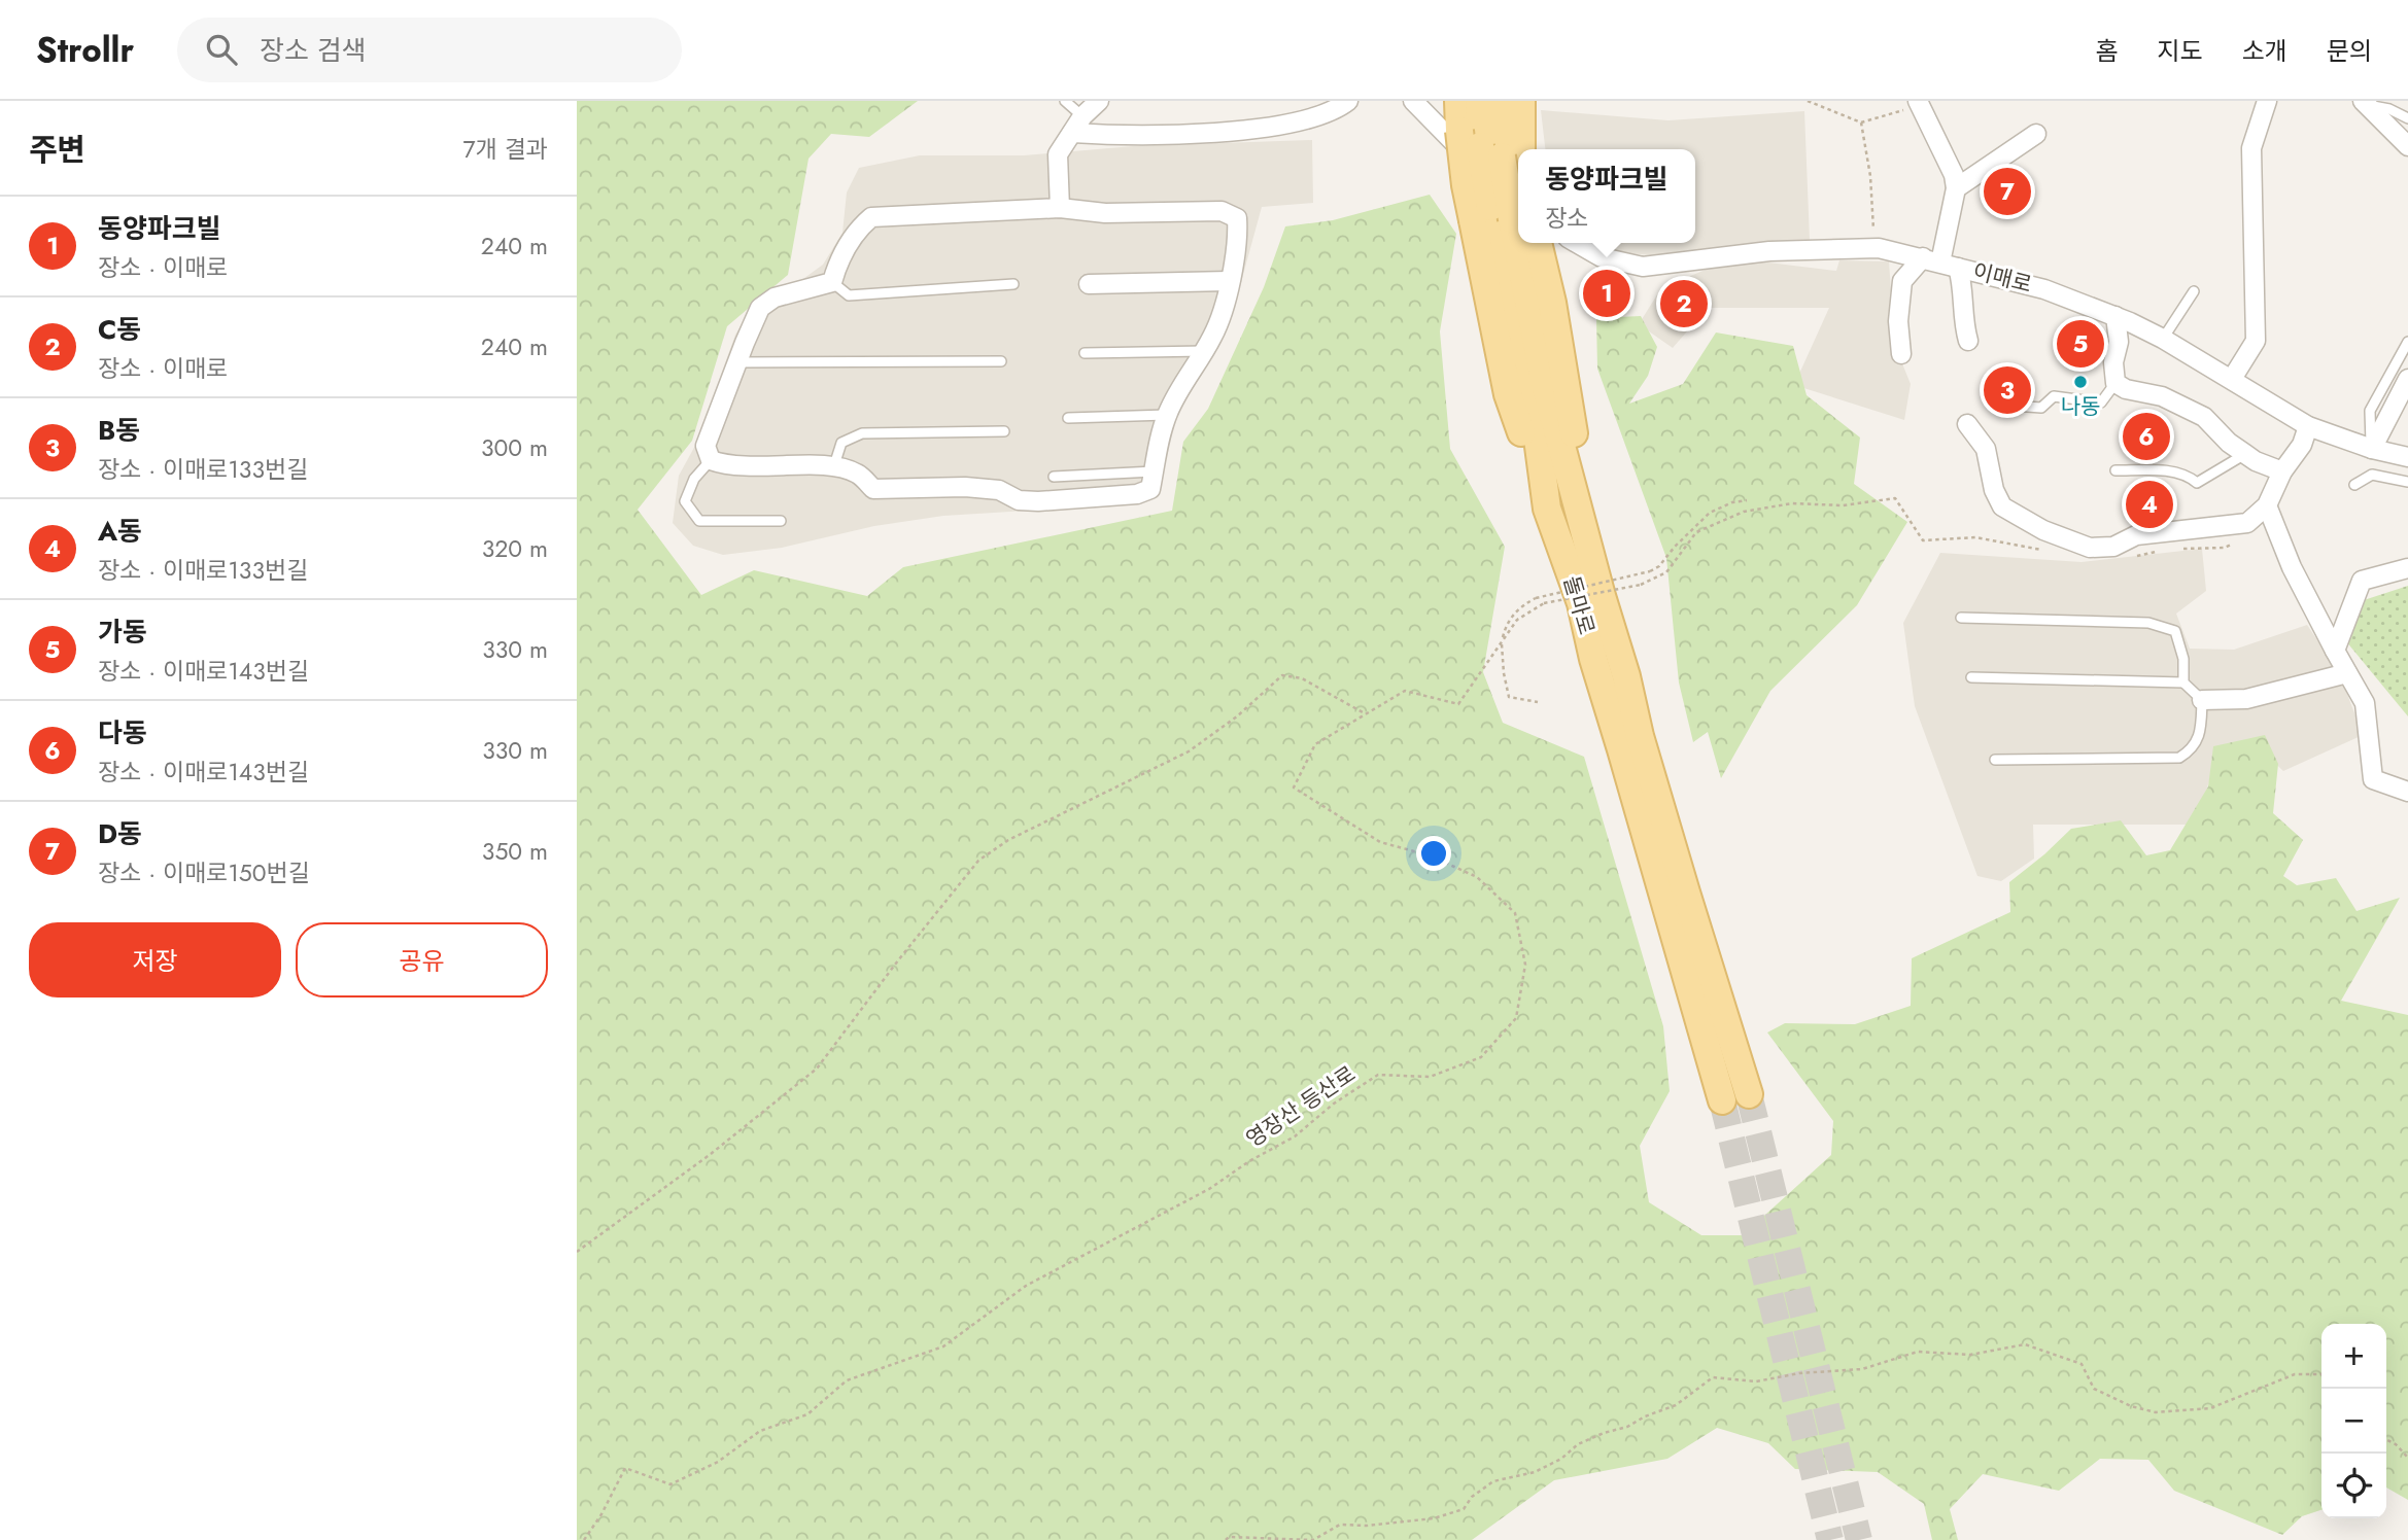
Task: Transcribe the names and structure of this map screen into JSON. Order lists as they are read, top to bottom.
{
  "streets": {
    "main road": ["돌마로"],
    "street": ["이매로"],
    "path": ["영장산 등산로"]
  },
  "places": ["나동"],
  "page": {
    "header": "Strollr",
    "search": "장소 검색",
    "nav": [
      "홈",
      "지도",
      "소개",
      "문의"
    ],
    "heading": ["주변", "7개 결과"],
    "popup": ["동양파크빌", "장소"],
    "pins": [
      "7",
      "1",
      "2",
      "5",
      "3",
      "6",
      "4"
    ],
    "list": [
      {
        "mark": "1",
        "name": "동양파크빌",
        "note": "장소 · 이매로",
        "value": "240 m"
      },
      {
        "mark": "2",
        "name": "C동",
        "note": "장소 · 이매로",
        "value": "240 m"
      },
      {
        "mark": "3",
        "name": "B동",
        "note": "장소 · 이매로133번길",
        "value": "300 m"
      },
      {
        "mark": "4",
        "name": "A동",
        "note": "장소 · 이매로133번길",
        "value": "320 m"
      },
      {
        "mark": "5",
        "name": "가동",
        "note": "장소 · 이매로143번길",
        "value": "330 m"
      },
      {
        "mark": "6",
        "name": "다동",
        "note": "장소 · 이매로143번길",
        "value": "330 m"
      },
      {
        "mark": "7",
        "name": "D동",
        "note": "장소 · 이매로150번길",
        "value": "350 m"
      }
    ],
    "buttons": ["저장", "공유"],
    "map_buttons": ["+", "−"]
  }
}
